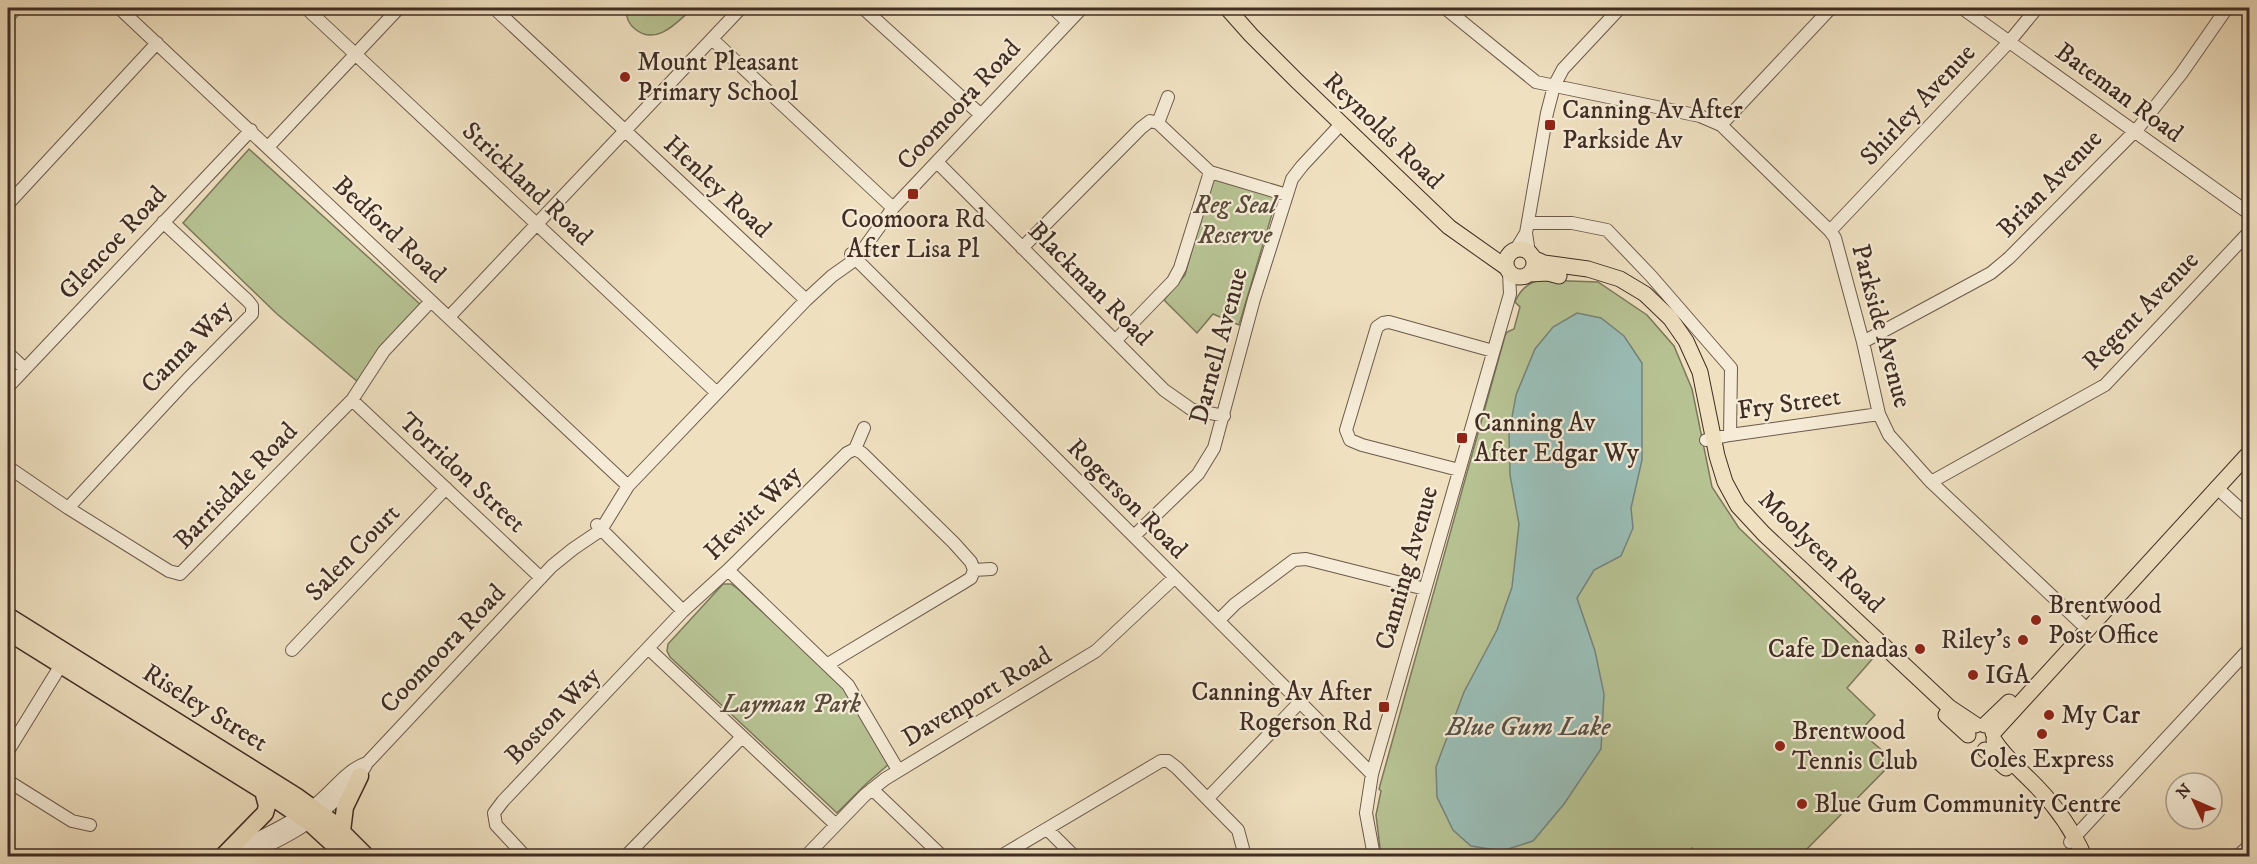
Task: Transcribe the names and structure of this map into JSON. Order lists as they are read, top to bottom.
{
  "streets": {
    "highway": ["Riseley Street"],
    "main road": ["Reynolds Road", "Moolyeen Road"],
    "street": [
      "Bateman Road",
      "Coomoora Road",
      "Shirley Avenue",
      "Strickland Road",
      "Brian Avenue",
      "Henley Road",
      "Bedford Road",
      "Glencoe Road",
      "Blackman Road",
      "Regent Avenue",
      "Parkside Avenue",
      "Darnell Avenue",
      "Canna Way",
      "Fry Street",
      "Torridon Street",
      "Barrisdale Road",
      "Rogerson Road",
      "Hewitt Way",
      "Salen Court",
      "Canning Avenue",
      "Davenport Road",
      "Boston Way"
    ]
  },
  "crossings": [
    ["Bateman Road", "Shirley Avenue"],
    ["Bateman Road", "Brian Avenue"],
    ["Coomoora Road", "Strickland Road"],
    ["Coomoora Road", "Henley Road"],
    ["Coomoora Road", "Bedford Road"],
    ["Coomoora Road", "Blackman Road"],
    ["Coomoora Road", "Torridon Street"],
    ["Coomoora Road", "Rogerson Road"],
    ["Coomoora Road", "Riseley Street"],
    ["Shirley Avenue", "Parkside Avenue"],
    ["Reynolds Road", "Darnell Avenue"],
    ["Reynolds Road", "Moolyeen Road"],
    ["Reynolds Road", "Canning Avenue"],
    ["Brian Avenue", "Parkside Avenue"],
    ["Bedford Road", "Glencoe Road"],
    ["Bedford Road", "Barrisdale Road"],
    ["Glencoe Road", "Canna Way"],
    ["Blackman Road", "Darnell Avenue"],
    ["Regent Avenue", "Parkside Avenue"],
    ["Parkside Avenue", "Fry Street"],
    ["Parkside Avenue", "Canning Avenue"],
    ["Darnell Avenue", "Rogerson Road"],
    ["Canna Way", "Barrisdale Road"],
    ["Fry Street", "Moolyeen Road"],
    ["Torridon Street", "Barrisdale Road"],
    ["Torridon Street", "Salen Court"],
    ["Rogerson Road", "Canning Avenue"],
    ["Rogerson Road", "Davenport Road"],
    ["Hewitt Way", "Boston Way"],
    ["Moolyeen Road", "Canning Avenue"]
  ],
  "water": ["Blue Gum Lake"],
  "parks": ["Reg Seal Reserve", "Layman Park"],
  "places": {
    "other": [
      "Mount Pleasant Primary School",
      "Brentwood Post Office",
      "Riley's",
      "Cafe Denadas",
      "IGA",
      "My Car",
      "Coles Express",
      "Brentwood Tennis Club",
      "Blue Gum Community Centre"
    ],
    "transit": [
      "Canning Av After Parkside Av",
      "Coomoora Rd After Lisa Pl",
      "Canning Av After Edgar Wy",
      "Canning Av After Rogerson Rd"
    ]
  },
  "north": "top left"
}
